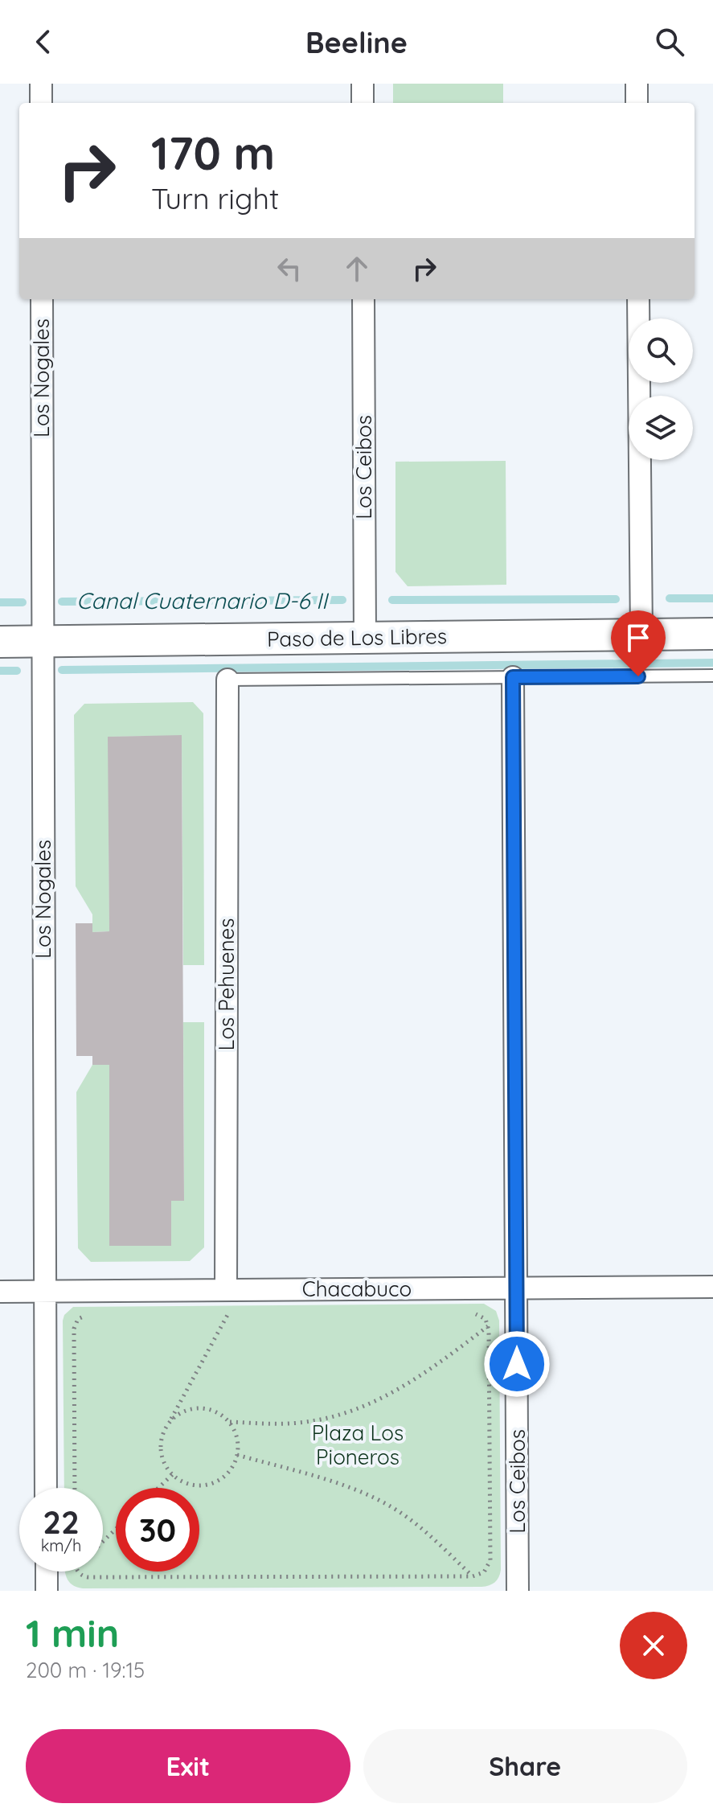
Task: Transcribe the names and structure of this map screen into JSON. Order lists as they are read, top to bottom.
{
  "streets": {
    "street": [
      "Los Nogales",
      "Los Ceibos",
      "Paso de Los Libres",
      "Los Pehuenes",
      "Chacabuco"
    ]
  },
  "crossings": [
    ["Los Nogales", "Paso de Los Libres"],
    ["Los Nogales", "Chacabuco"],
    ["Los Ceibos", "Paso de Los Libres"],
    ["Los Ceibos", "Chacabuco"],
    ["Los Pehuenes", "Chacabuco"]
  ],
  "water": ["Canal Cuaternario D-6 II"],
  "parks": ["Plaza Los Pioneros"],
  "page": {
    "header": "Beeline",
    "turn": ["170 m", "Turn right"],
    "speed": "22 km/h",
    "limit": "30",
    "heading": ["1 min", "200 m · 19:15"],
    "buttons": ["Exit", "Share"]
  }
}
